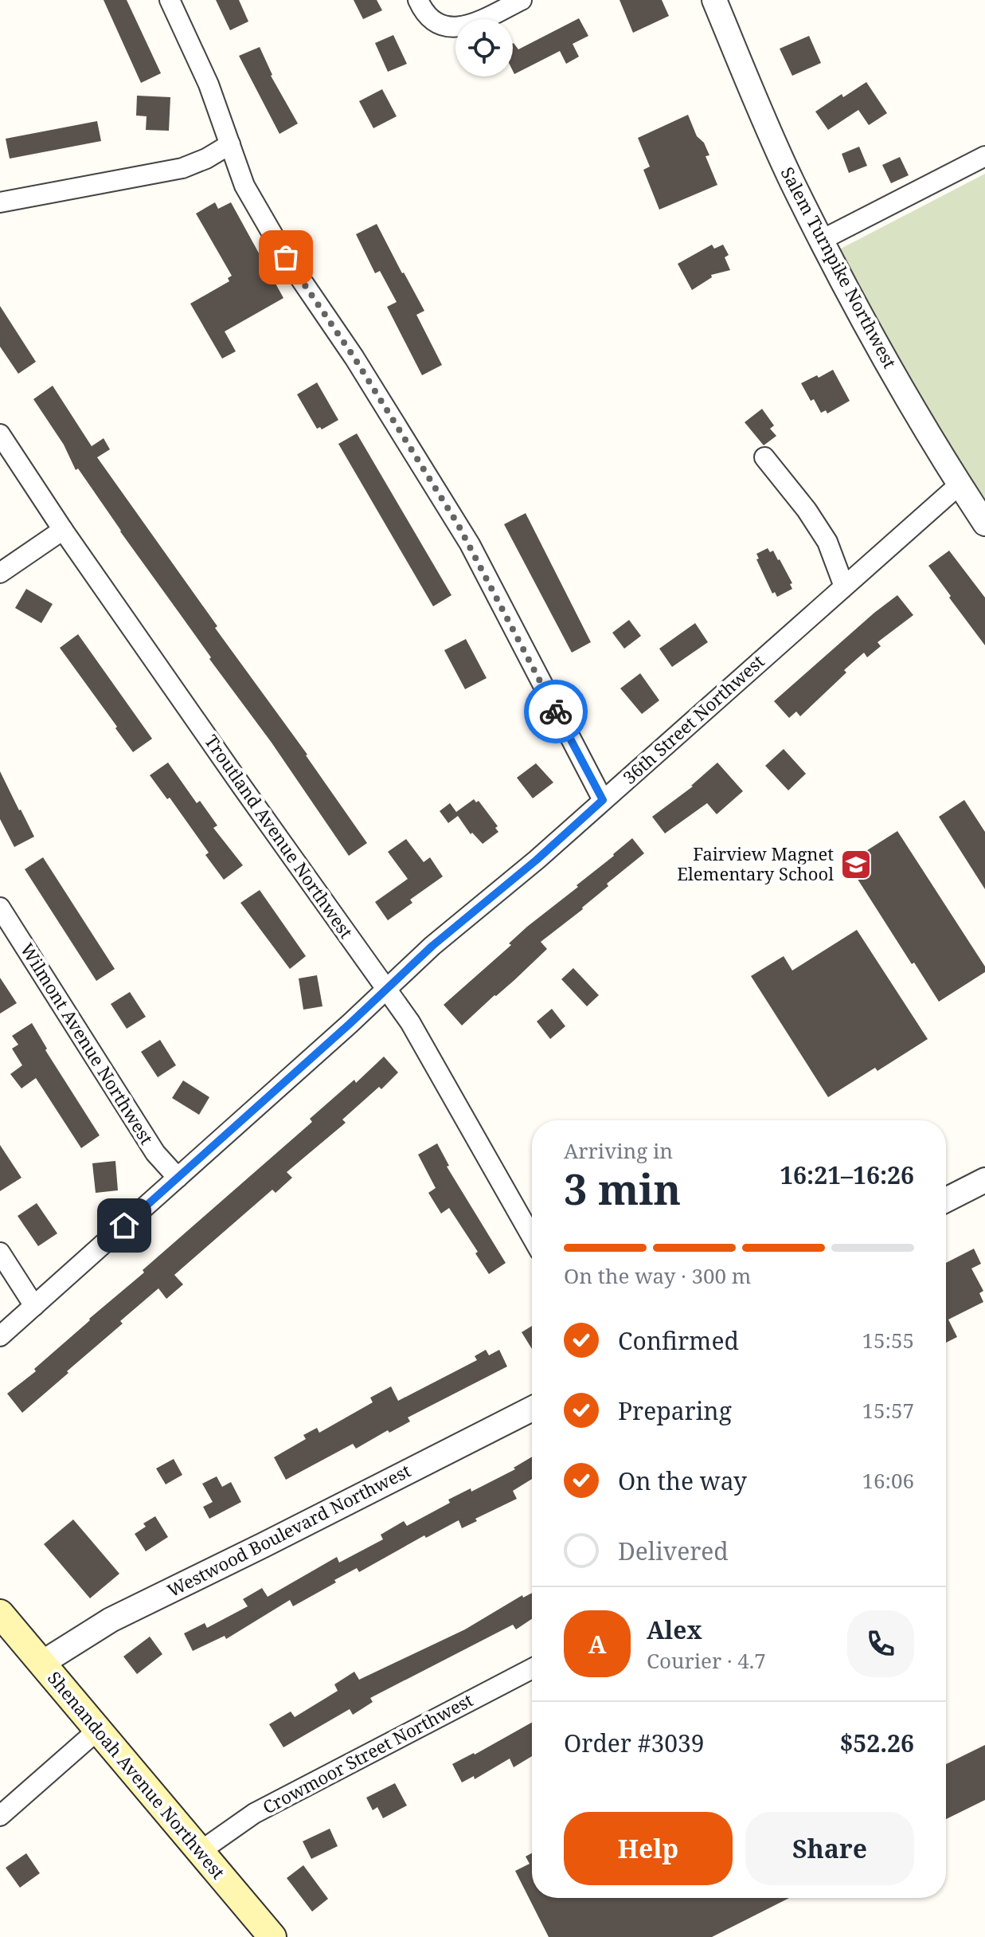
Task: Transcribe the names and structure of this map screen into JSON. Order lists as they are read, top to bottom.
{
  "streets": {
    "main road": ["Shenandoah Avenue Northwest"],
    "street": [
      "Salem Turnpike Northwest",
      "36th Street Northwest",
      "Troutland Avenue Northwest",
      "Wilmont Avenue Northwest",
      "Westwood Boulevard Northwest",
      "Crowmoor Street Northwest"
    ]
  },
  "crossings": [
    ["Salem Turnpike Northwest", "36th Street Northwest"],
    ["36th Street Northwest", "Troutland Avenue Northwest"],
    ["36th Street Northwest", "Wilmont Avenue Northwest"],
    ["Westwood Boulevard Northwest", "Shenandoah Avenue Northwest"],
    ["Crowmoor Street Northwest", "Shenandoah Avenue Northwest"]
  ],
  "places": {
    "school or university": ["Fairview Magnet Elementary School"]
  },
  "page": {
    "heading": ["3 min", "Arriving in", "16:21–16:26"],
    "panel": [
      "Alex",
      "Courier · 4.7",
      "Order #3039",
      "$52.26"
    ],
    "bar": "On the way · 300 m",
    "list": [
      ["Confirmed", "15:55"],
      ["Preparing", "15:57"],
      ["On the way", "16:06"],
      "Delivered"
    ],
    "round": "A",
    "buttons": ["Help", "Share"]
  }
}
